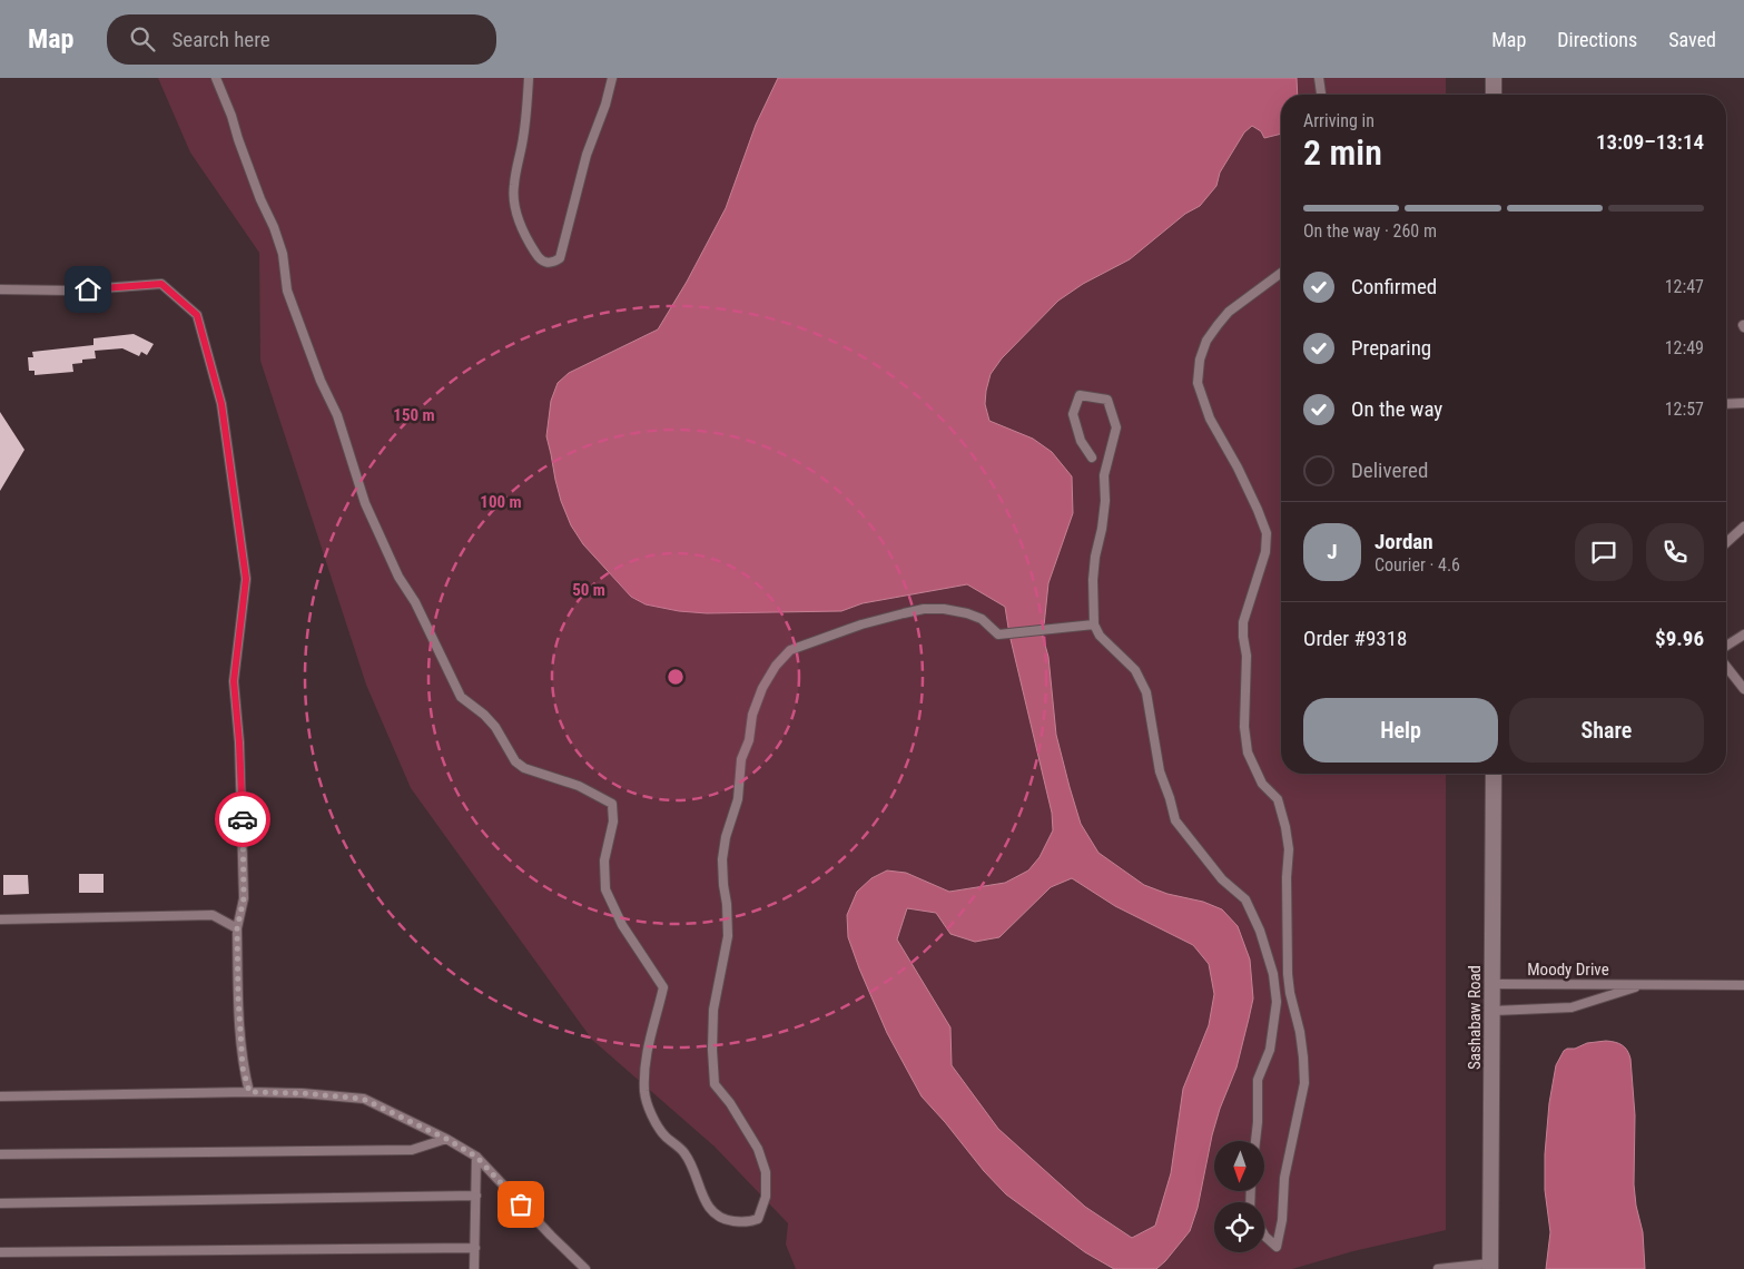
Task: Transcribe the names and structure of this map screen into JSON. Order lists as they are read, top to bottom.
{
  "streets": {
    "main road": ["Sashabaw Road"],
    "lane": ["Moody Drive"]
  },
  "crossings": [
    ["Moody Drive", "Sashabaw Road"]
  ],
  "north": "bottom",
  "page": {
    "header": "Map",
    "search": "Search here",
    "nav": ["Map", "Directions", "Saved"],
    "heading": ["2 min", "Arriving in", "13:09–13:14"],
    "panel": [
      "Jordan",
      "Courier · 4.6",
      "Order #9318",
      "$9.96"
    ],
    "bar": "On the way · 260 m",
    "list": [
      ["Confirmed", "12:47"],
      ["Preparing", "12:49"],
      ["On the way", "12:57"],
      "Delivered"
    ],
    "round": "J",
    "buttons": ["Help", "Share"]
  },
  "rings": ["150 m", "100 m", "50 m"]
}
